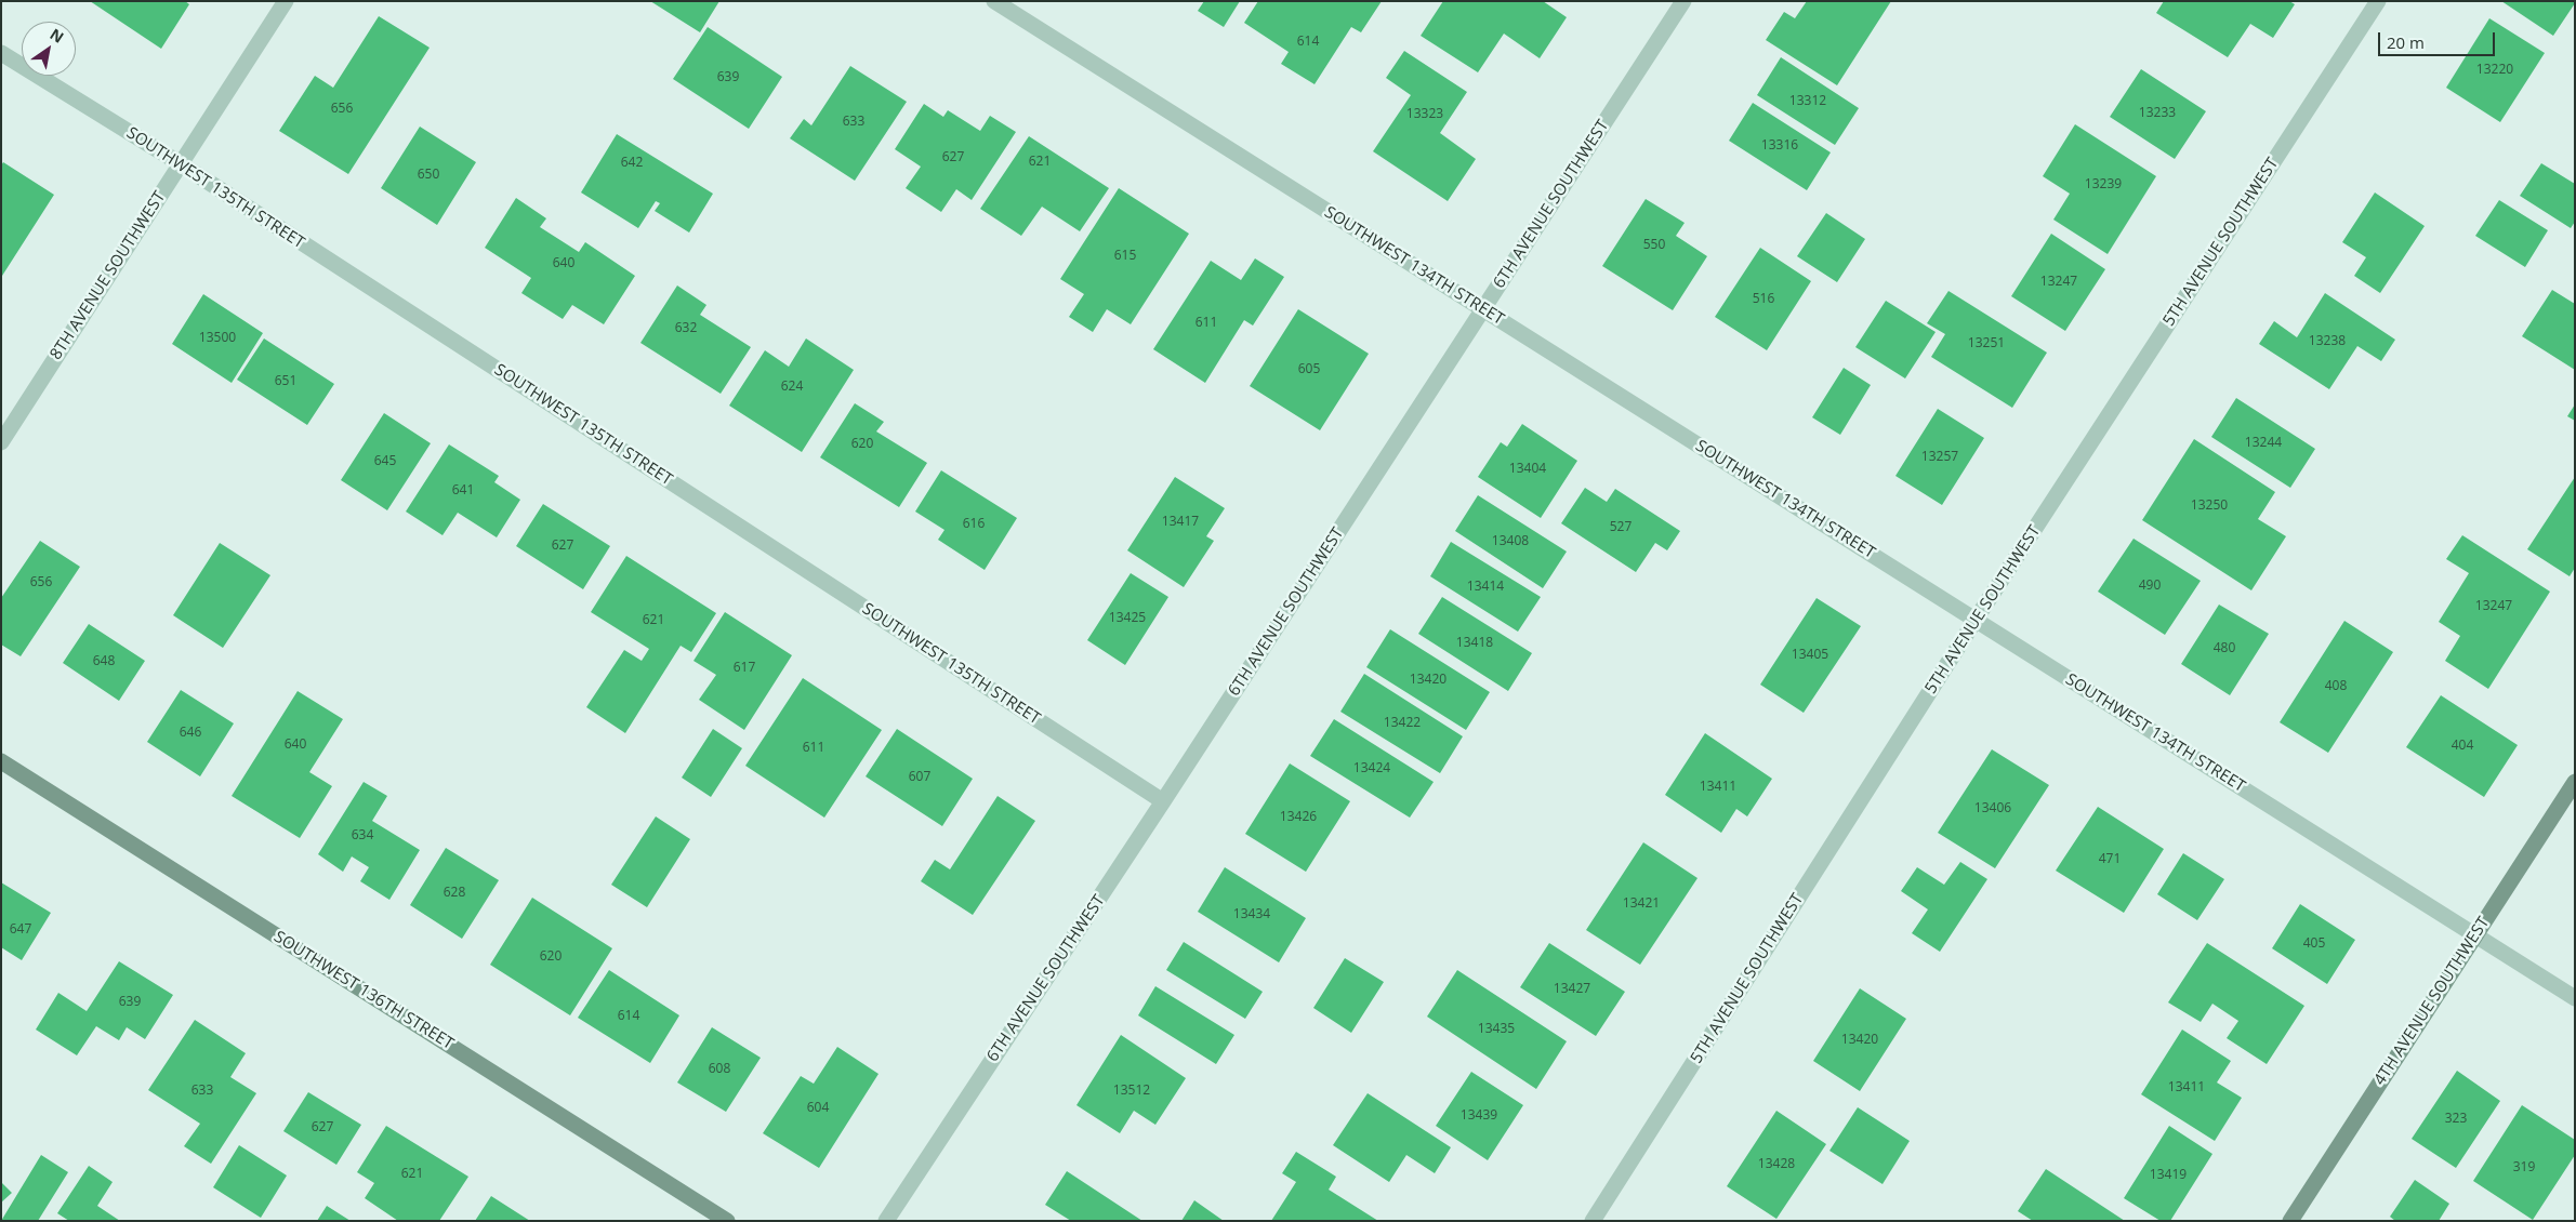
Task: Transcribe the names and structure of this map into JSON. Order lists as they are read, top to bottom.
{
  "streets": {
    "street": [
      "SOUTHWEST 135TH STREET",
      "6TH AVENUE SOUTHWEST",
      "5TH AVENUE SOUTHWEST",
      "SOUTHWEST 134TH STREET",
      "8TH AVENUE SOUTHWEST",
      "SOUTHWEST 136TH STREET",
      "4TH AVENUE SOUTHWEST"
    ]
  },
  "crossings": [
    ["SOUTHWEST 135TH STREET", "6TH AVENUE SOUTHWEST"],
    ["SOUTHWEST 135TH STREET", "8TH AVENUE SOUTHWEST"],
    ["6TH AVENUE SOUTHWEST", "SOUTHWEST 134TH STREET"],
    ["5TH AVENUE SOUTHWEST", "SOUTHWEST 134TH STREET"],
    ["SOUTHWEST 134TH STREET", "4TH AVENUE SOUTHWEST"]
  ],
  "house_numbers": [
    "614",
    "13220",
    "639",
    "13312",
    "656",
    "13233",
    "13323",
    "633",
    "13316",
    "627",
    "621",
    "642",
    "650",
    "13239",
    "550",
    "615",
    "640",
    "13247",
    "516",
    "611",
    "632",
    "13500",
    "13238",
    "13251",
    "605",
    "651",
    "624",
    "13244",
    "620",
    "13257",
    "645",
    "13404",
    "641",
    "13250",
    "13417",
    "616",
    "527",
    "13408",
    "627",
    "656",
    "490",
    "13414",
    "13247",
    "13425",
    "621",
    "13418",
    "480",
    "13405",
    "648",
    "617",
    "13420",
    "408",
    "13422",
    "646",
    "640",
    "404",
    "611",
    "13424",
    "607",
    "13411",
    "13406",
    "13426",
    "634",
    "471",
    "628",
    "13421",
    "13434",
    "647",
    "405",
    "620",
    "13427",
    "639",
    "614",
    "13435",
    "13420",
    "608",
    "13411",
    "633",
    "13512",
    "604",
    "13439",
    "323",
    "627",
    "13428",
    "319",
    "621",
    "13419"
  ],
  "scale_bar": "20 m",
  "north": "top right"
}
